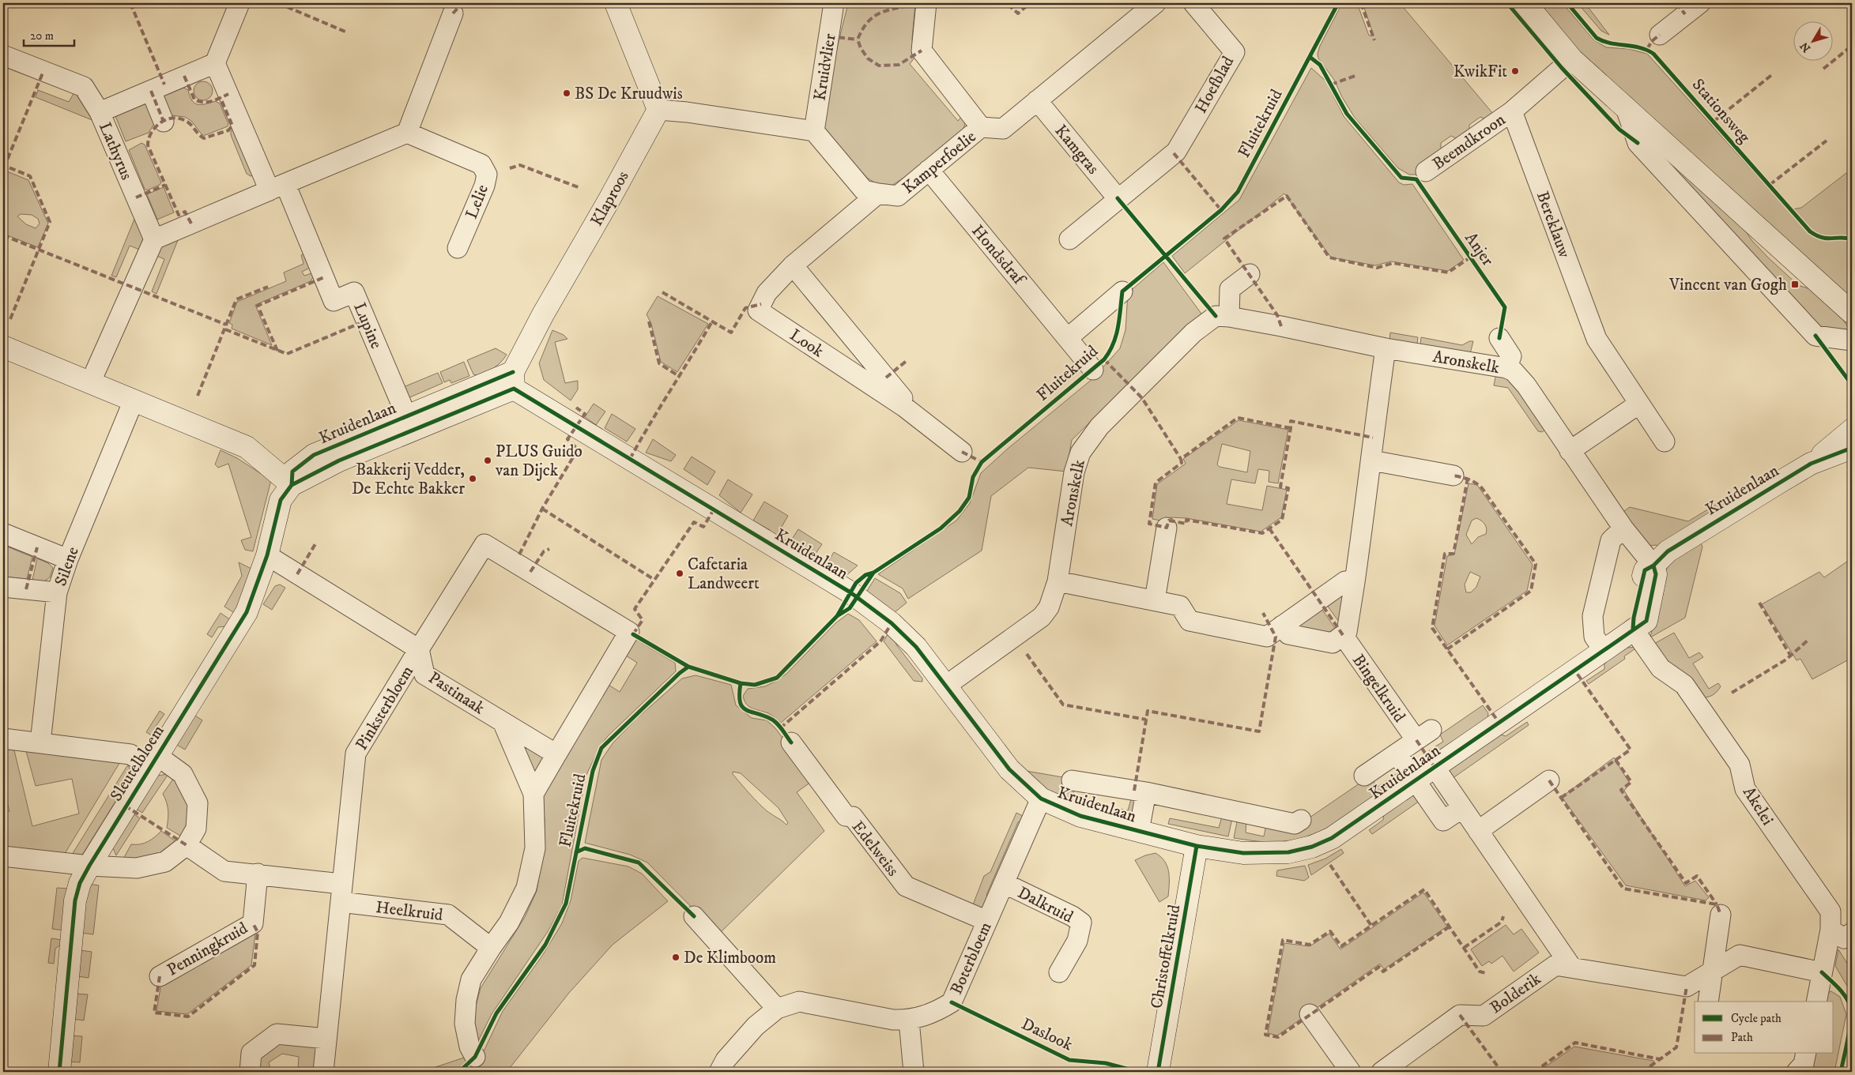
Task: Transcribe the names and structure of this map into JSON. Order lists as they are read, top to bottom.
{
  "streets": {
    "street": [
      "Kruidvlier",
      "Hoefblad",
      "Fluitekruid",
      "Beemdkroon",
      "Kamgras",
      "Lathyrus",
      "Kamperfoelie",
      "Klaproos",
      "Lelie",
      "Bereklauw",
      "Hondsdraf",
      "Lupine",
      "Look",
      "Aronskelk",
      "Kruidenlaan",
      "Silene",
      "Bingelkruid",
      "Pastinaak",
      "Pinksterbloem",
      "Sleutelbloem",
      "Akelei",
      "Edelweiss",
      "Dalkruid",
      "Heelkruid",
      "Penningkruid",
      "Christoffelkruid",
      "Boterbloem",
      "Bolderik"
    ],
    "cycle path": ["Stationsweg", "Anjer", "Daslook"]
  },
  "crossings": [
    ["Kruidvlier", "Kamperfoelie"],
    ["Hoefblad", "Kamgras"],
    ["Fluitekruid", "Pastinaak"],
    ["Fluitekruid", "Heelkruid"],
    ["Beemdkroon", "Bereklauw"],
    ["Kamgras", "Kamperfoelie"],
    ["Kamperfoelie", "Hondsdraf"],
    ["Kamperfoelie", "Look"],
    ["Klaproos", "Kruidenlaan"],
    ["Lupine", "Kruidenlaan"],
    ["Aronskelk", "Kruidenlaan"],
    ["Aronskelk", "Bingelkruid"],
    ["Kruidenlaan", "Bingelkruid"],
    ["Kruidenlaan", "Sleutelbloem"],
    ["Kruidenlaan", "Akelei"],
    ["Kruidenlaan", "Christoffelkruid"],
    ["Kruidenlaan", "Boterbloem"],
    ["Pastinaak", "Pinksterbloem"],
    ["Pinksterbloem", "Sleutelbloem"],
    ["Pinksterbloem", "Heelkruid"],
    ["Akelei", "Bolderik"],
    ["Edelweiss", "Boterbloem"],
    ["Dalkruid", "Boterbloem"],
    ["Heelkruid", "Penningkruid"]
  ],
  "places": {
    "other": [
      "KwikFit",
      "BS De Kruudwis",
      "PLUS Guido van Dijck",
      "Bakkerij Vedder, De Echte Bakker",
      "Cafetaria Landweert",
      "De Klimboom"
    ],
    "transit": ["Vincent van Gogh"]
  },
  "legend": ["Cycle path", "Path"],
  "scale_bar": "20 m",
  "north": "bottom left"
}
